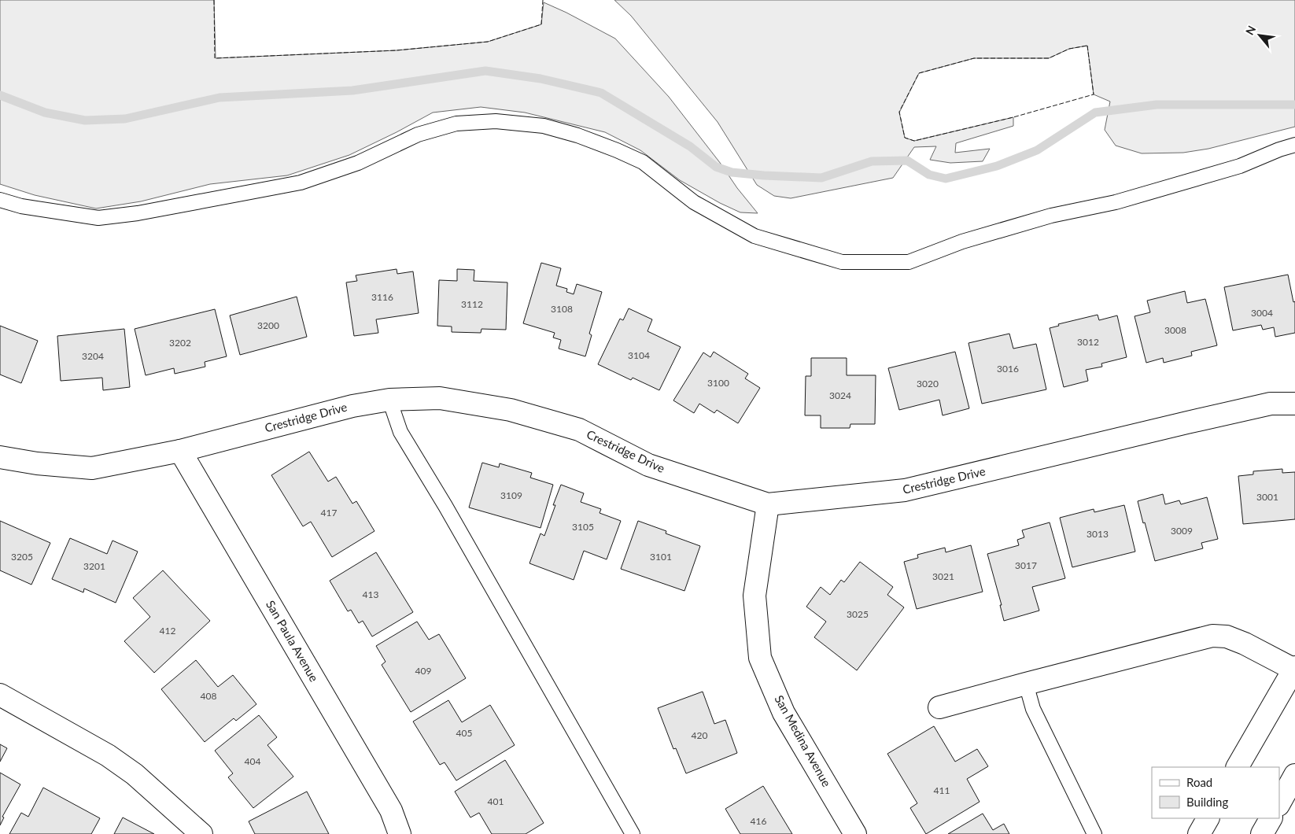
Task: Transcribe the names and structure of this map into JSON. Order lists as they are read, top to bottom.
{
  "streets": {
    "street": ["Crestridge Drive", "San Paula Avenue", "San Medina Avenue"]
  },
  "crossings": [
    ["Crestridge Drive", "San Paula Avenue"],
    ["Crestridge Drive", "San Medina Avenue"]
  ],
  "house_numbers": [
    "3116",
    "3112",
    "3108",
    "3004",
    "3200",
    "3008",
    "3012",
    "3202",
    "3104",
    "3204",
    "3016",
    "3100",
    "3020",
    "3024",
    "3109",
    "3001",
    "417",
    "3105",
    "3009",
    "3013",
    "3205",
    "3101",
    "3017",
    "3201",
    "3021",
    "413",
    "3025",
    "412",
    "409",
    "408",
    "405",
    "420",
    "404",
    "411",
    "401",
    "416"
  ],
  "legend": ["Road", "Building"],
  "north": "top left"
}
